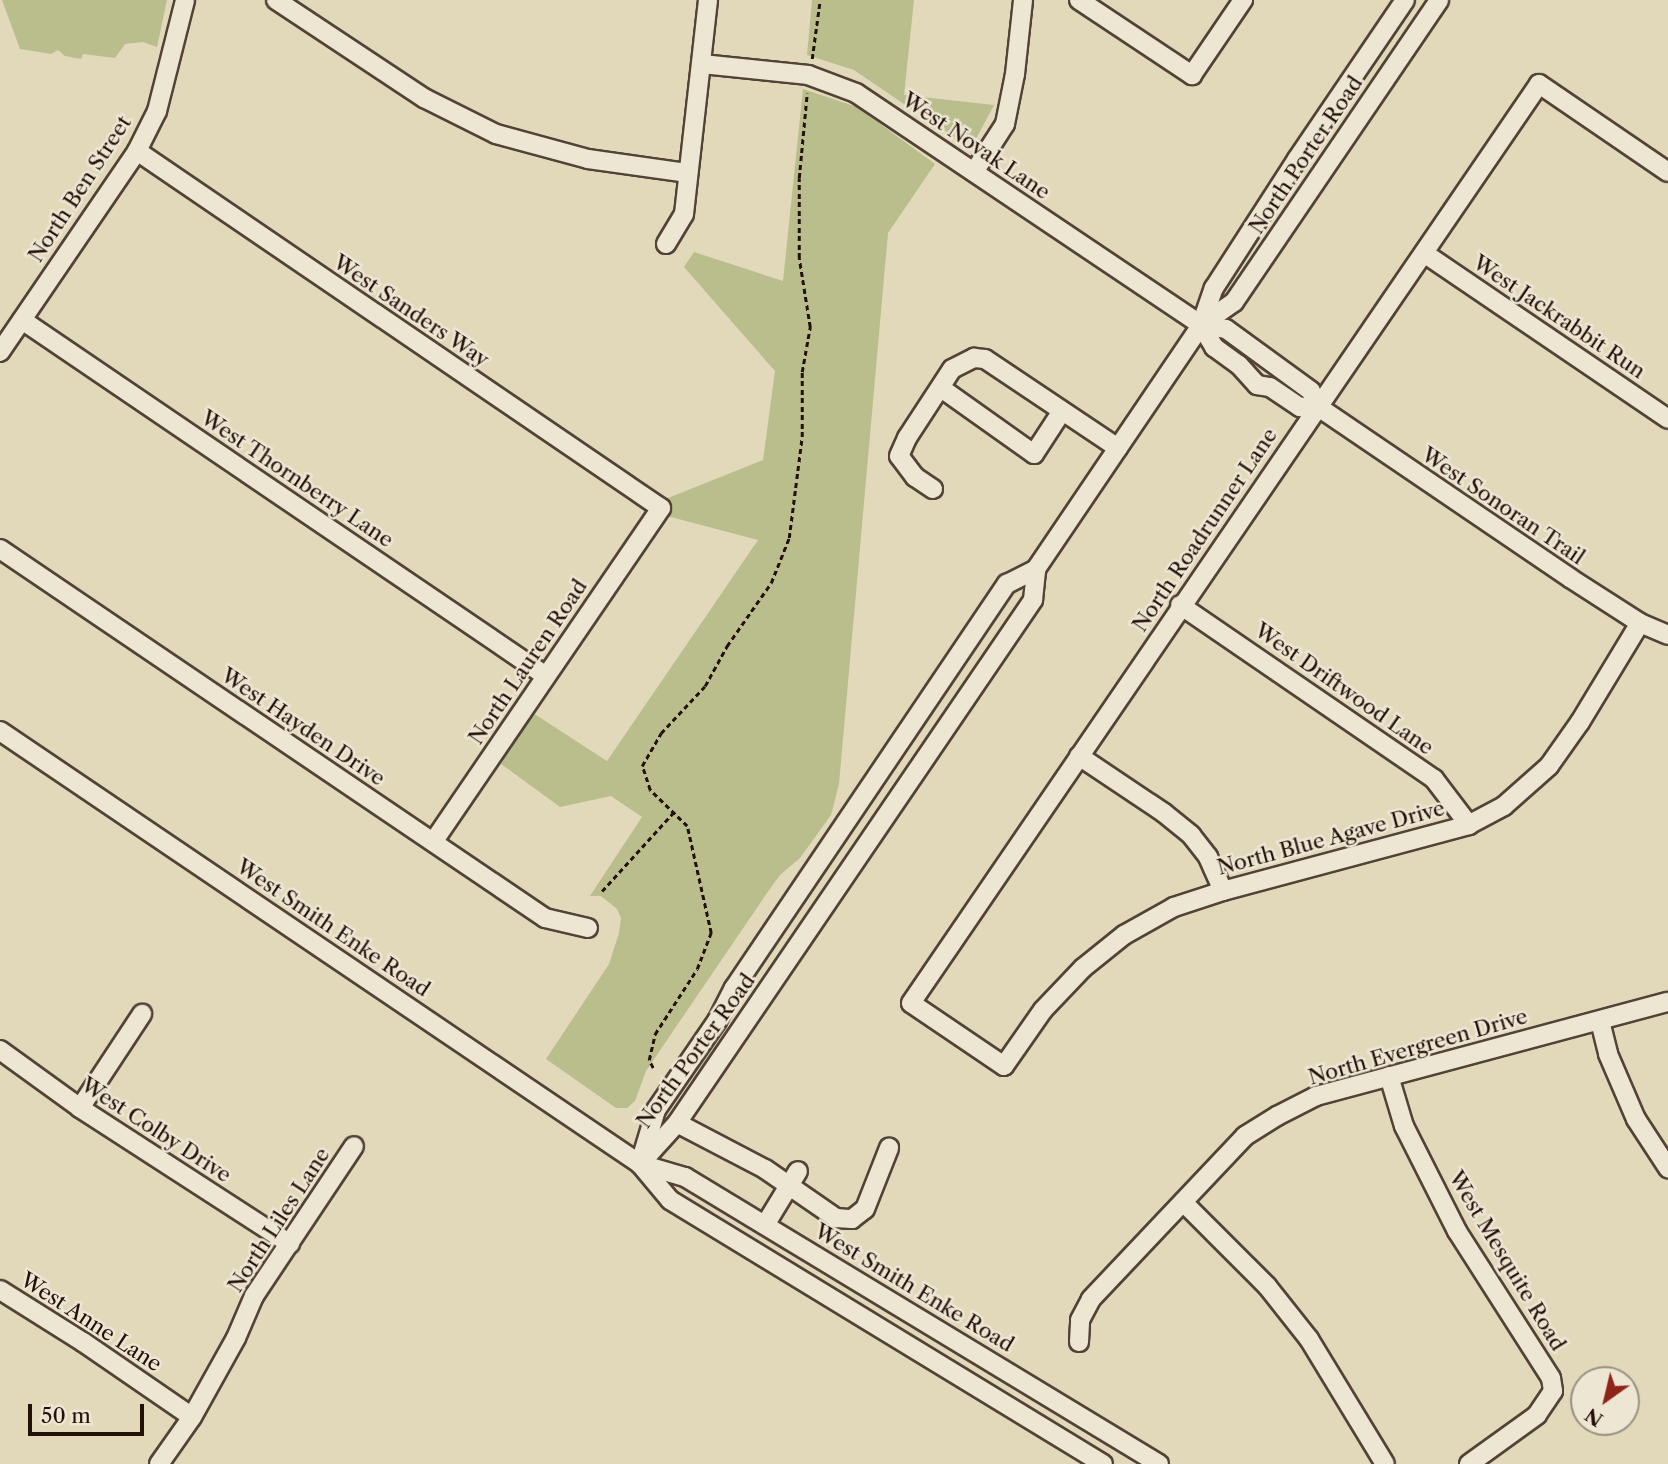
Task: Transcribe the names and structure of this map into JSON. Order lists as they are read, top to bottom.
{
  "streets": {
    "street": [
      "West Novak Lane",
      "North Porter Road",
      "North Ben Street",
      "West Sanders Way",
      "West Jackrabbit Run",
      "West Thornberry Lane",
      "West Sonoran Trail",
      "North Roadrunner Lane",
      "North Lauren Road",
      "West Driftwood Lane",
      "West Hayden Drive",
      "North Blue Agave Drive",
      "West Smith Enke Road",
      "North Evergreen Drive",
      "West Colby Drive",
      "North Liles Lane",
      "West Mesquite Road",
      "West Anne Lane"
    ]
  },
  "crossings": [
    ["West Novak Lane", "North Porter Road"],
    ["West Novak Lane", "West Sonoran Trail"],
    ["North Porter Road", "West Sonoran Trail"],
    ["North Porter Road", "West Smith Enke Road"],
    ["North Ben Street", "West Sanders Way"],
    ["North Ben Street", "West Thornberry Lane"],
    ["West Sanders Way", "North Lauren Road"],
    ["West Jackrabbit Run", "North Roadrunner Lane"],
    ["West Thornberry Lane", "North Lauren Road"],
    ["West Sonoran Trail", "North Roadrunner Lane"],
    ["West Sonoran Trail", "North Blue Agave Drive"],
    ["North Roadrunner Lane", "West Driftwood Lane"],
    ["North Roadrunner Lane", "North Blue Agave Drive"],
    ["North Lauren Road", "West Hayden Drive"],
    ["West Driftwood Lane", "North Blue Agave Drive"],
    ["North Evergreen Drive", "West Mesquite Road"],
    ["West Colby Drive", "North Liles Lane"],
    ["North Liles Lane", "West Anne Lane"]
  ],
  "scale_bar": "50 m",
  "north": "bottom left"
}
